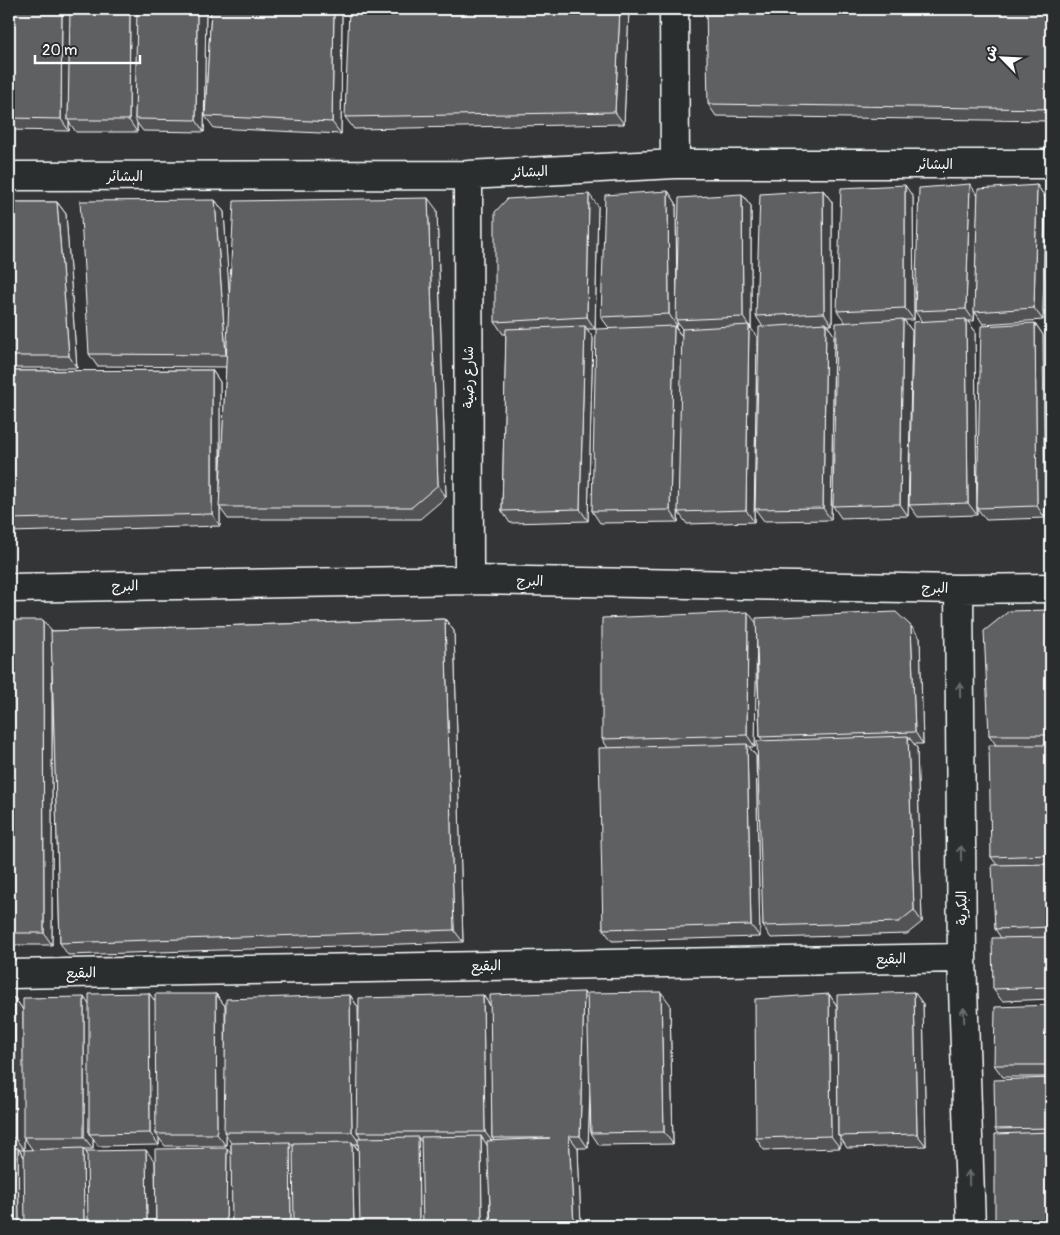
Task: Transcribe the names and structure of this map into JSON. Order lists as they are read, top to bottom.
{
  "streets": {
    "street": [
      "البشائر",
      "شارع رضية",
      "البرج",
      "البكرية",
      "البقيع"
    ]
  },
  "crossings": [
    ["البشائر", "شارع رضية"],
    ["شارع رضية", "البرج"],
    ["البرج", "البكرية"],
    ["البكرية", "البقيع"]
  ],
  "one_way": ["البكرية"],
  "scale_bar": "20 m",
  "north": "top left"
}
